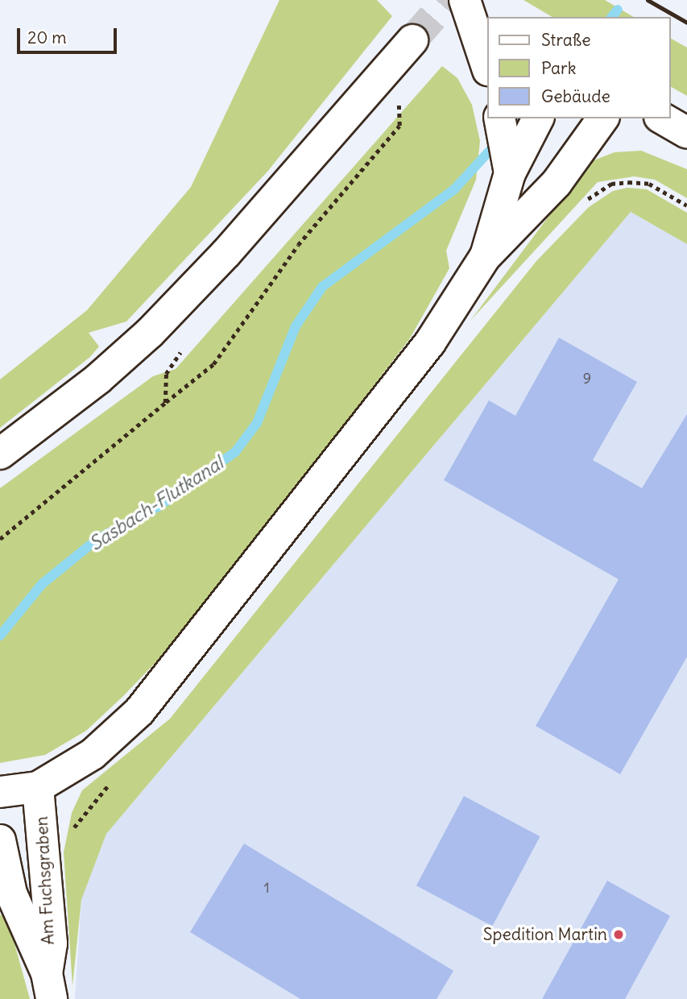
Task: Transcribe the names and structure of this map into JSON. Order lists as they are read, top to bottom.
{
  "streets": {
    "main road": ["Am Fuchsgraben"]
  },
  "water": ["Sasbach-Flutkanal"],
  "places": ["Spedition Martin"],
  "house_numbers": ["9", "1"],
  "legend": ["Straße", "Park", "Gebäude"],
  "scale_bar": "20 m"
}
